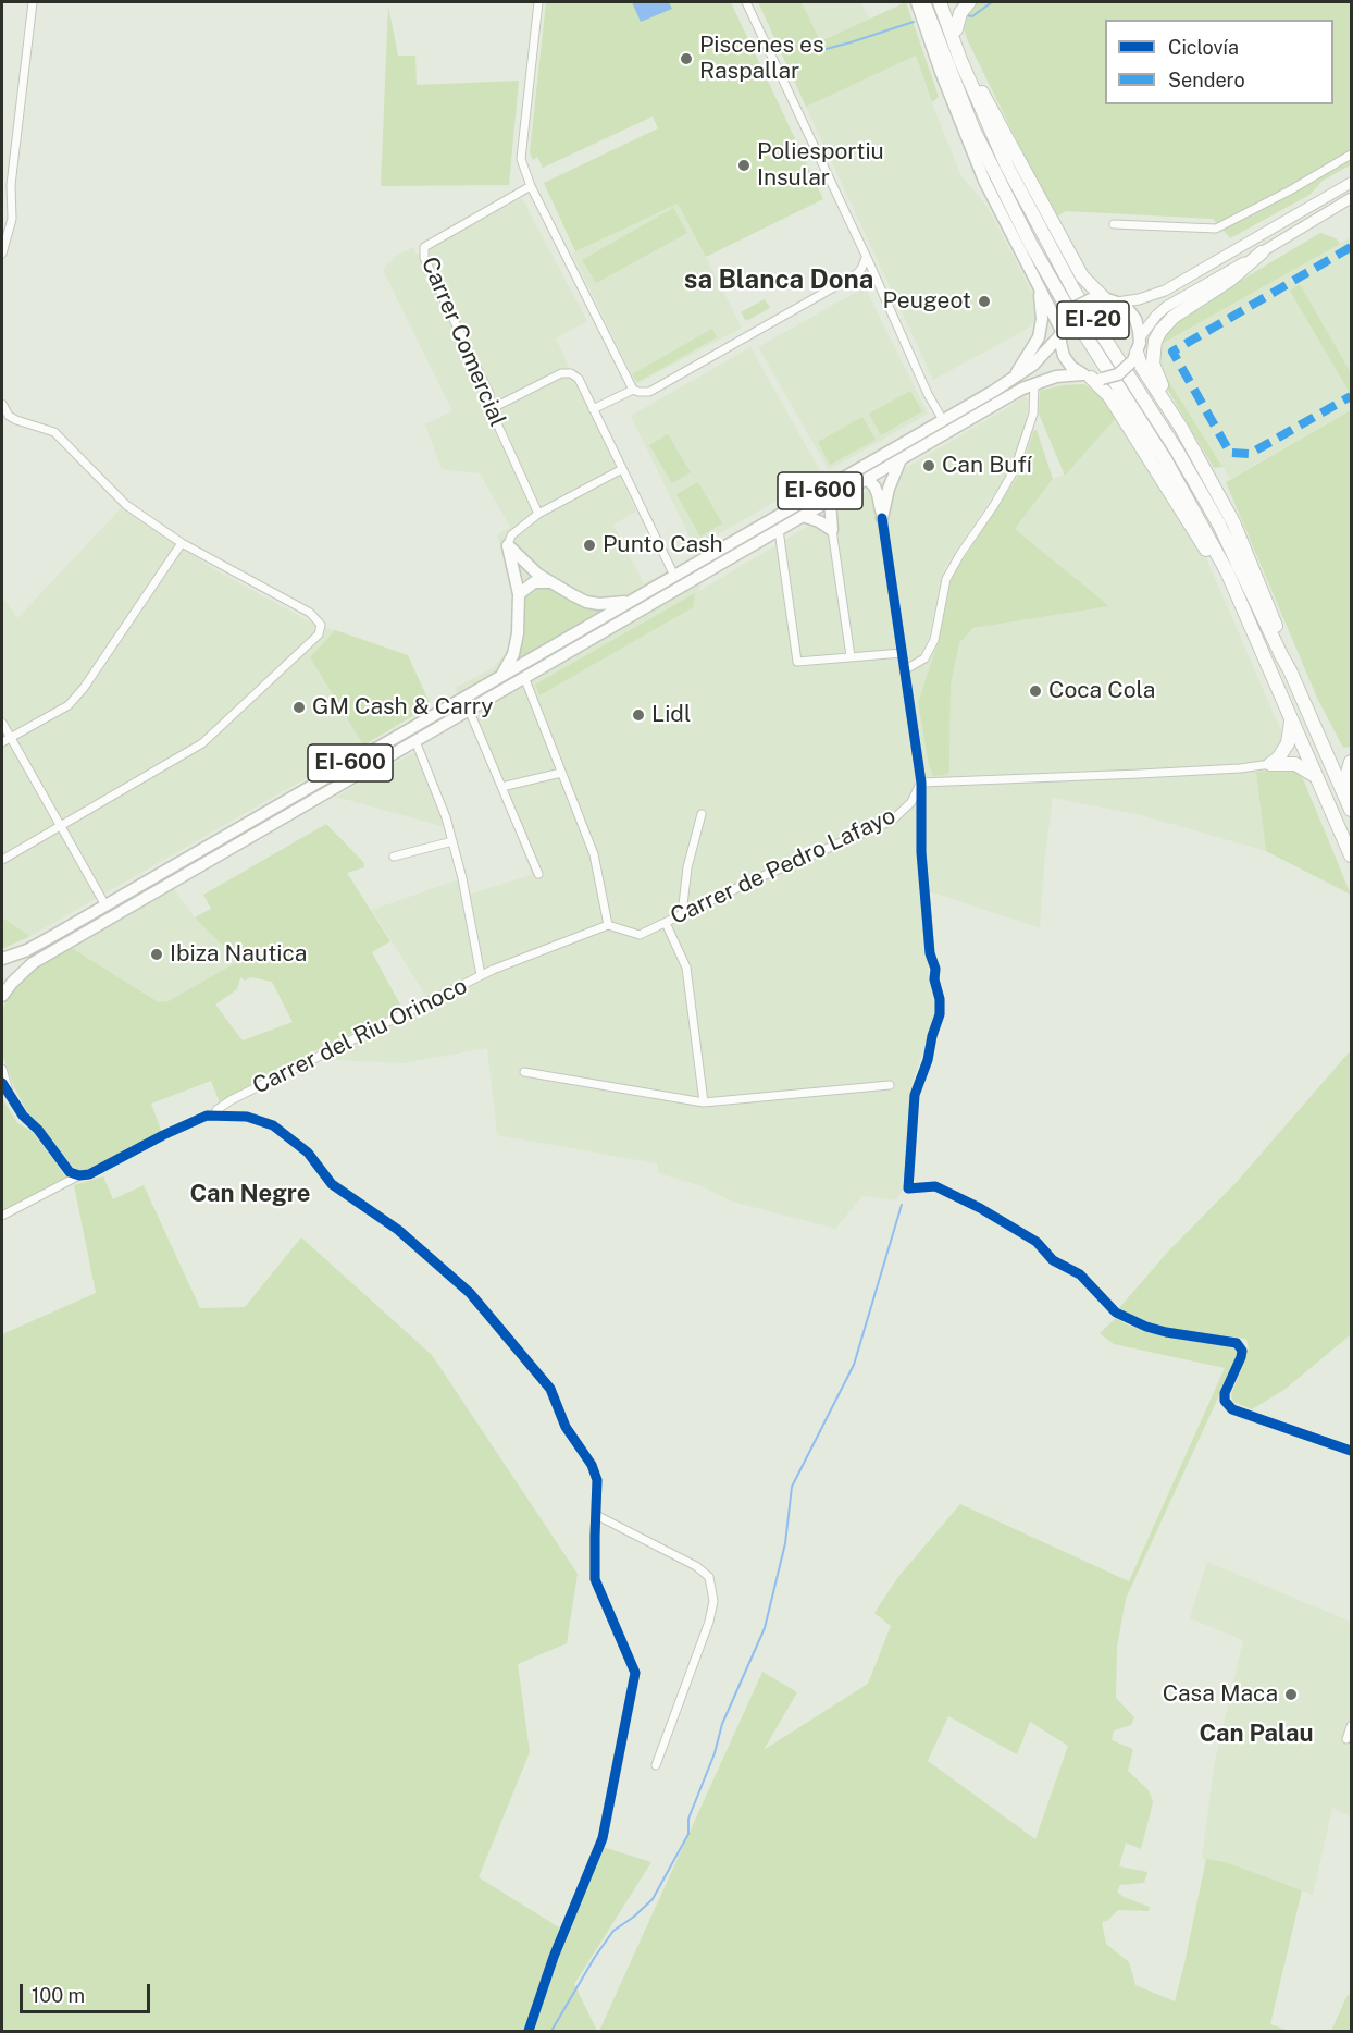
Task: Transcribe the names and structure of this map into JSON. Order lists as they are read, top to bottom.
{
  "streets": {
    "highway": ["EI-20"],
    "main road": ["EI-600"],
    "street": ["Carrer Comercial", "Carrer de Pedro Lafayo", "Carrer del Riu Orinoco"]
  },
  "crossings": [
    ["Carrer de Pedro Lafayo", "Carrer del Riu Orinoco"]
  ],
  "districts": ["sa Blanca Dona", "Can Negre", "Can Palau"],
  "places": [
    "Piscenes es Raspallar",
    "Poliesportiu Insular",
    "Peugeot",
    "Can Bufí",
    "Punto Cash",
    "Coca Cola",
    "GM Cash & Carry",
    "Lidl",
    "Ibiza Nautica",
    "Casa Maca"
  ],
  "legend": ["Ciclovía", "Sendero"],
  "scale_bar": "100 m"
}
